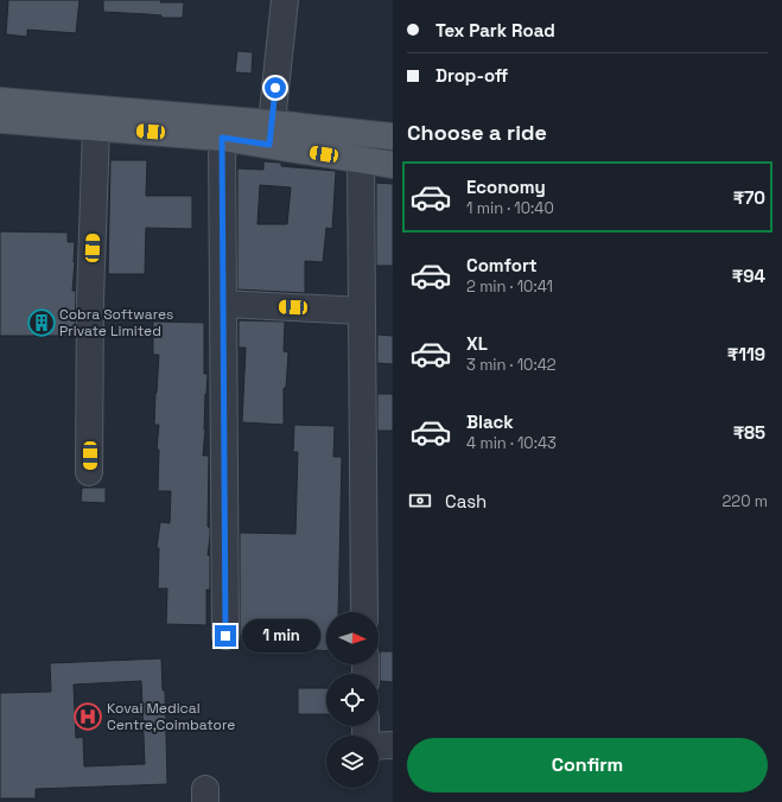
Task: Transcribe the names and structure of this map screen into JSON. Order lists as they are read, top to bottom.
{
  "places": {
    "building": ["Cobra Softwares Private Limited"],
    "hospital": ["Kovai Medical Centre,Coimbatore"]
  },
  "north": "right",
  "page": {
    "banner": ["Tex Park Road", "Drop-off"],
    "heading": "Choose a ride",
    "list": [
      {
        "name": "Economy",
        "note": "1 min · 10:40",
        "value": "₹70"
      },
      {
        "name": "Comfort",
        "note": "2 min · 10:41",
        "value": "₹94"
      },
      {
        "name": "XL",
        "note": "3 min · 10:42",
        "value": "₹119"
      },
      {
        "name": "Black",
        "note": "4 min · 10:43",
        "value": "₹85"
      }
    ],
    "pay": ["Cash", "220 m"],
    "bubble": "1 min",
    "buttons": "Confirm"
  }
}
